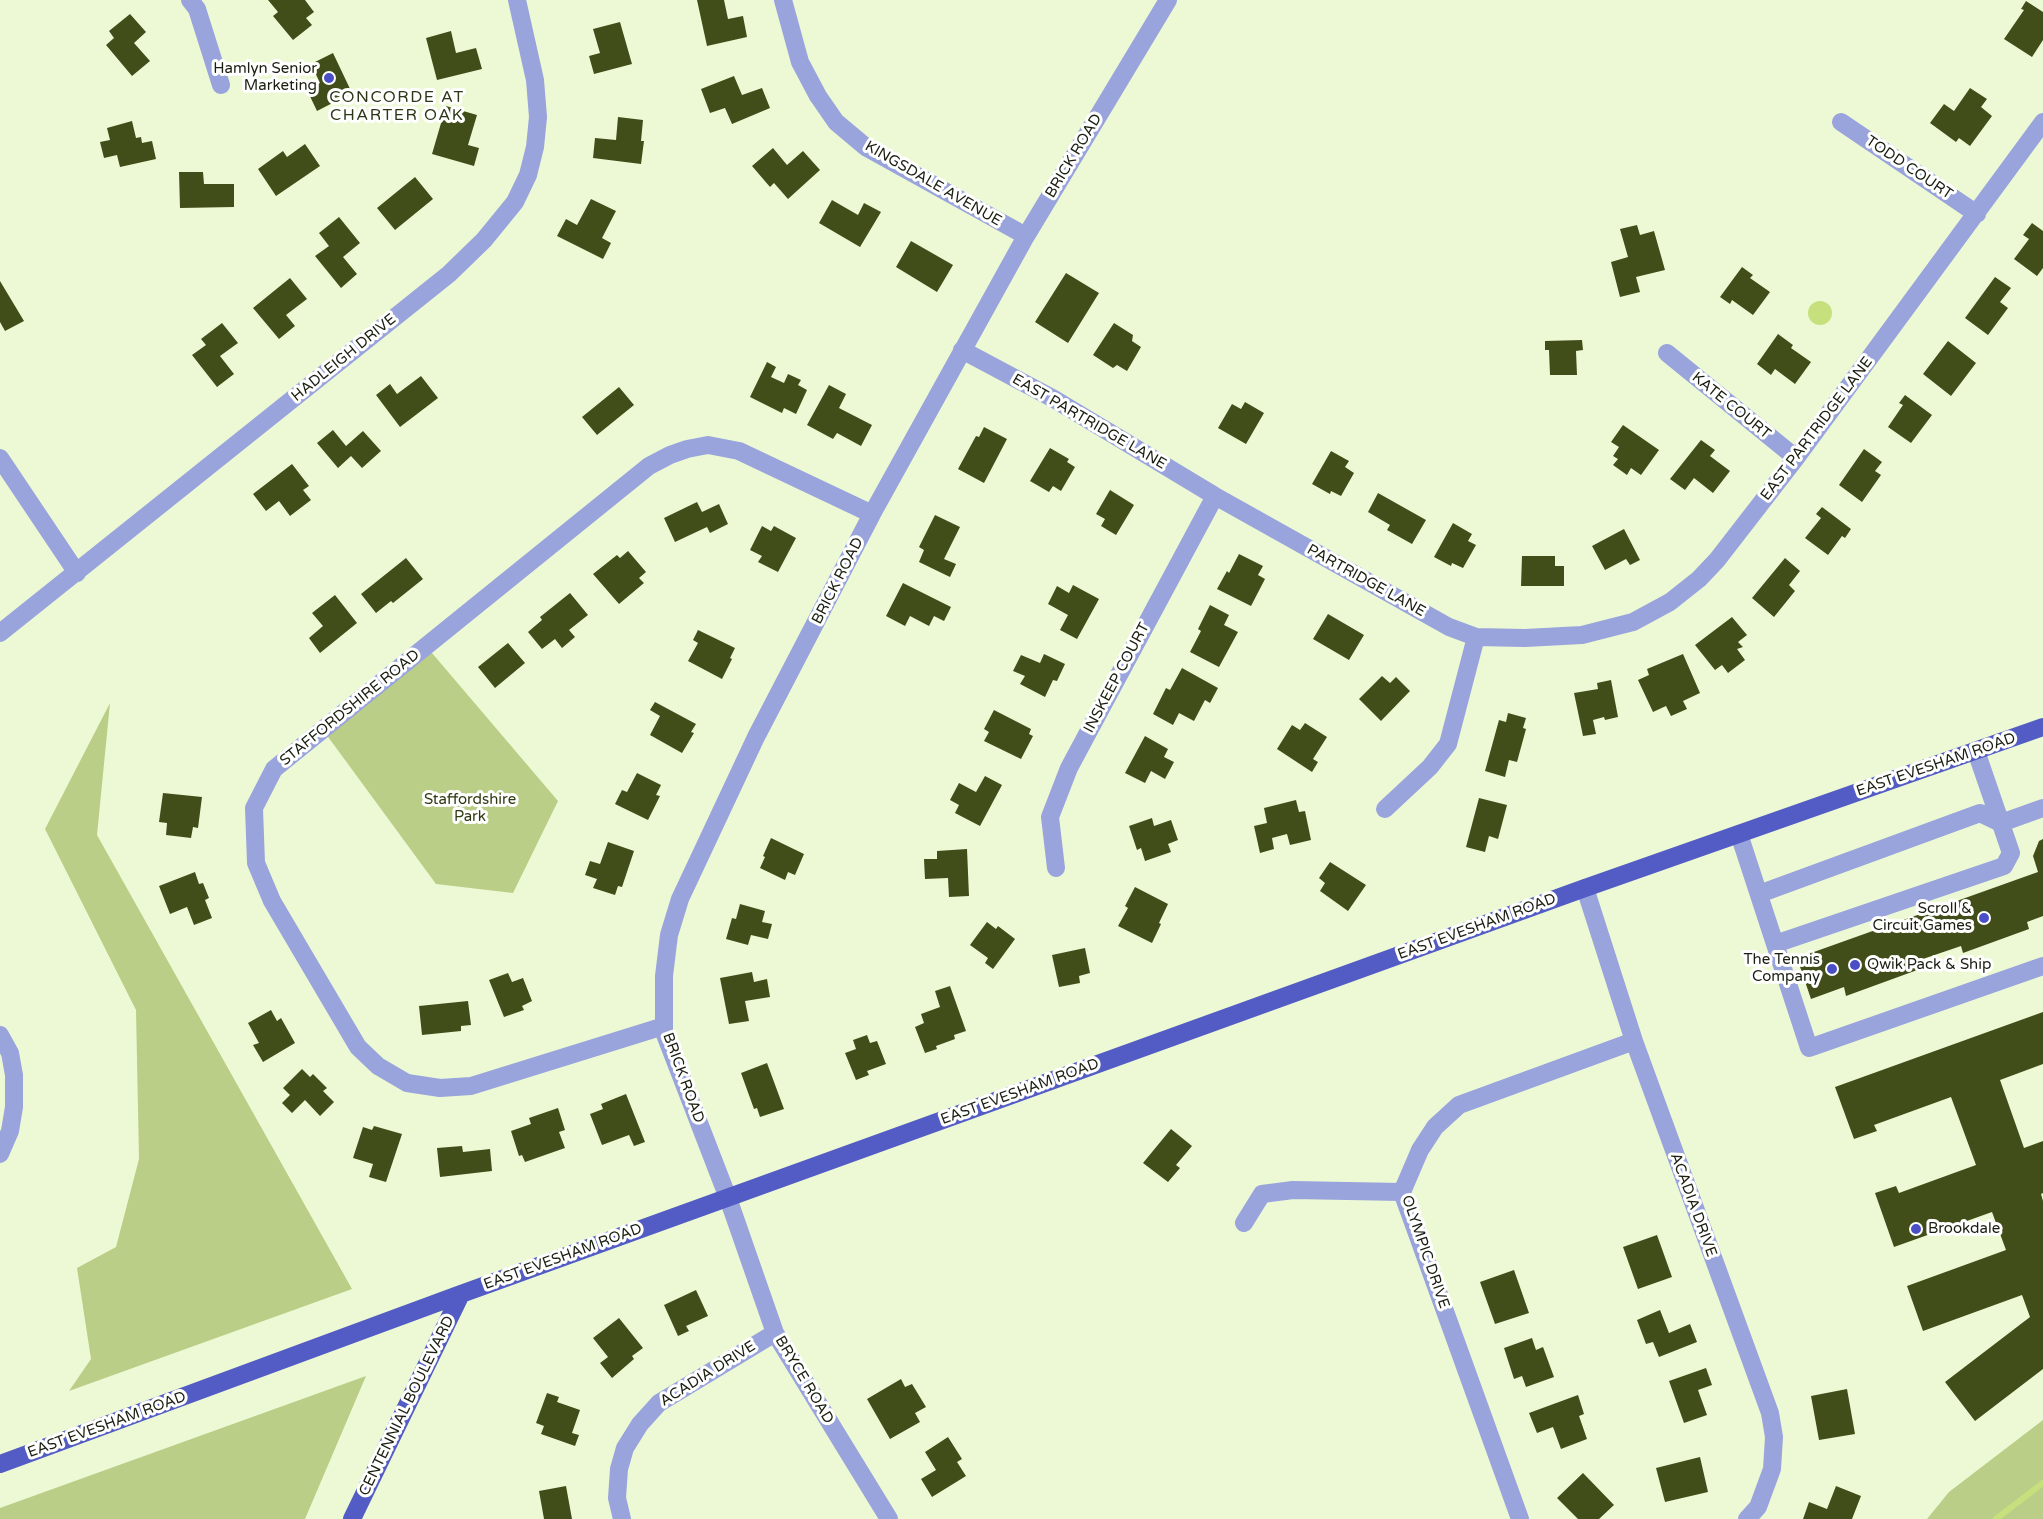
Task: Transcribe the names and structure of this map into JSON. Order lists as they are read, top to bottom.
{
  "streets": {
    "main road": ["EAST EVESHAM ROAD", "CENTENNIAL BOULEVARD"],
    "street": [
      "BRICK ROAD",
      "TODD COURT",
      "KINGSDALE AVENUE",
      "HADLEIGH DRIVE",
      "KATE COURT",
      "EAST PARTRIDGE LANE",
      "PARTRIDGE LANE",
      "INSKEEP COURT",
      "STAFFORDSHIRE ROAD",
      "ACADIA DRIVE",
      "OLYMPIC DRIVE",
      "BRYCE ROAD"
    ]
  },
  "crossings": [
    ["BRICK ROAD", "KINGSDALE AVENUE"],
    ["BRICK ROAD", "EAST PARTRIDGE LANE"],
    ["BRICK ROAD", "STAFFORDSHIRE ROAD"],
    ["BRICK ROAD", "EAST EVESHAM ROAD"],
    ["BRICK ROAD", "BRYCE ROAD"],
    ["TODD COURT", "EAST PARTRIDGE LANE"],
    ["KATE COURT", "EAST PARTRIDGE LANE"],
    ["EAST PARTRIDGE LANE", "PARTRIDGE LANE"],
    ["EAST PARTRIDGE LANE", "INSKEEP COURT"],
    ["PARTRIDGE LANE", "INSKEEP COURT"],
    ["EAST EVESHAM ROAD", "ACADIA DRIVE"],
    ["EAST EVESHAM ROAD", "BRYCE ROAD"],
    ["EAST EVESHAM ROAD", "CENTENNIAL BOULEVARD"],
    ["ACADIA DRIVE", "OLYMPIC DRIVE"],
    ["ACADIA DRIVE", "BRYCE ROAD"]
  ],
  "districts": ["CONCORDE AT CHARTER OAK"],
  "parks": ["Staffordshire Park"],
  "places": [
    "Hamlyn Senior Marketing",
    "Scroll & Circuit Games",
    "Qwik Pack & Ship",
    "The Tennis Company",
    "Brookdale"
  ]
}
